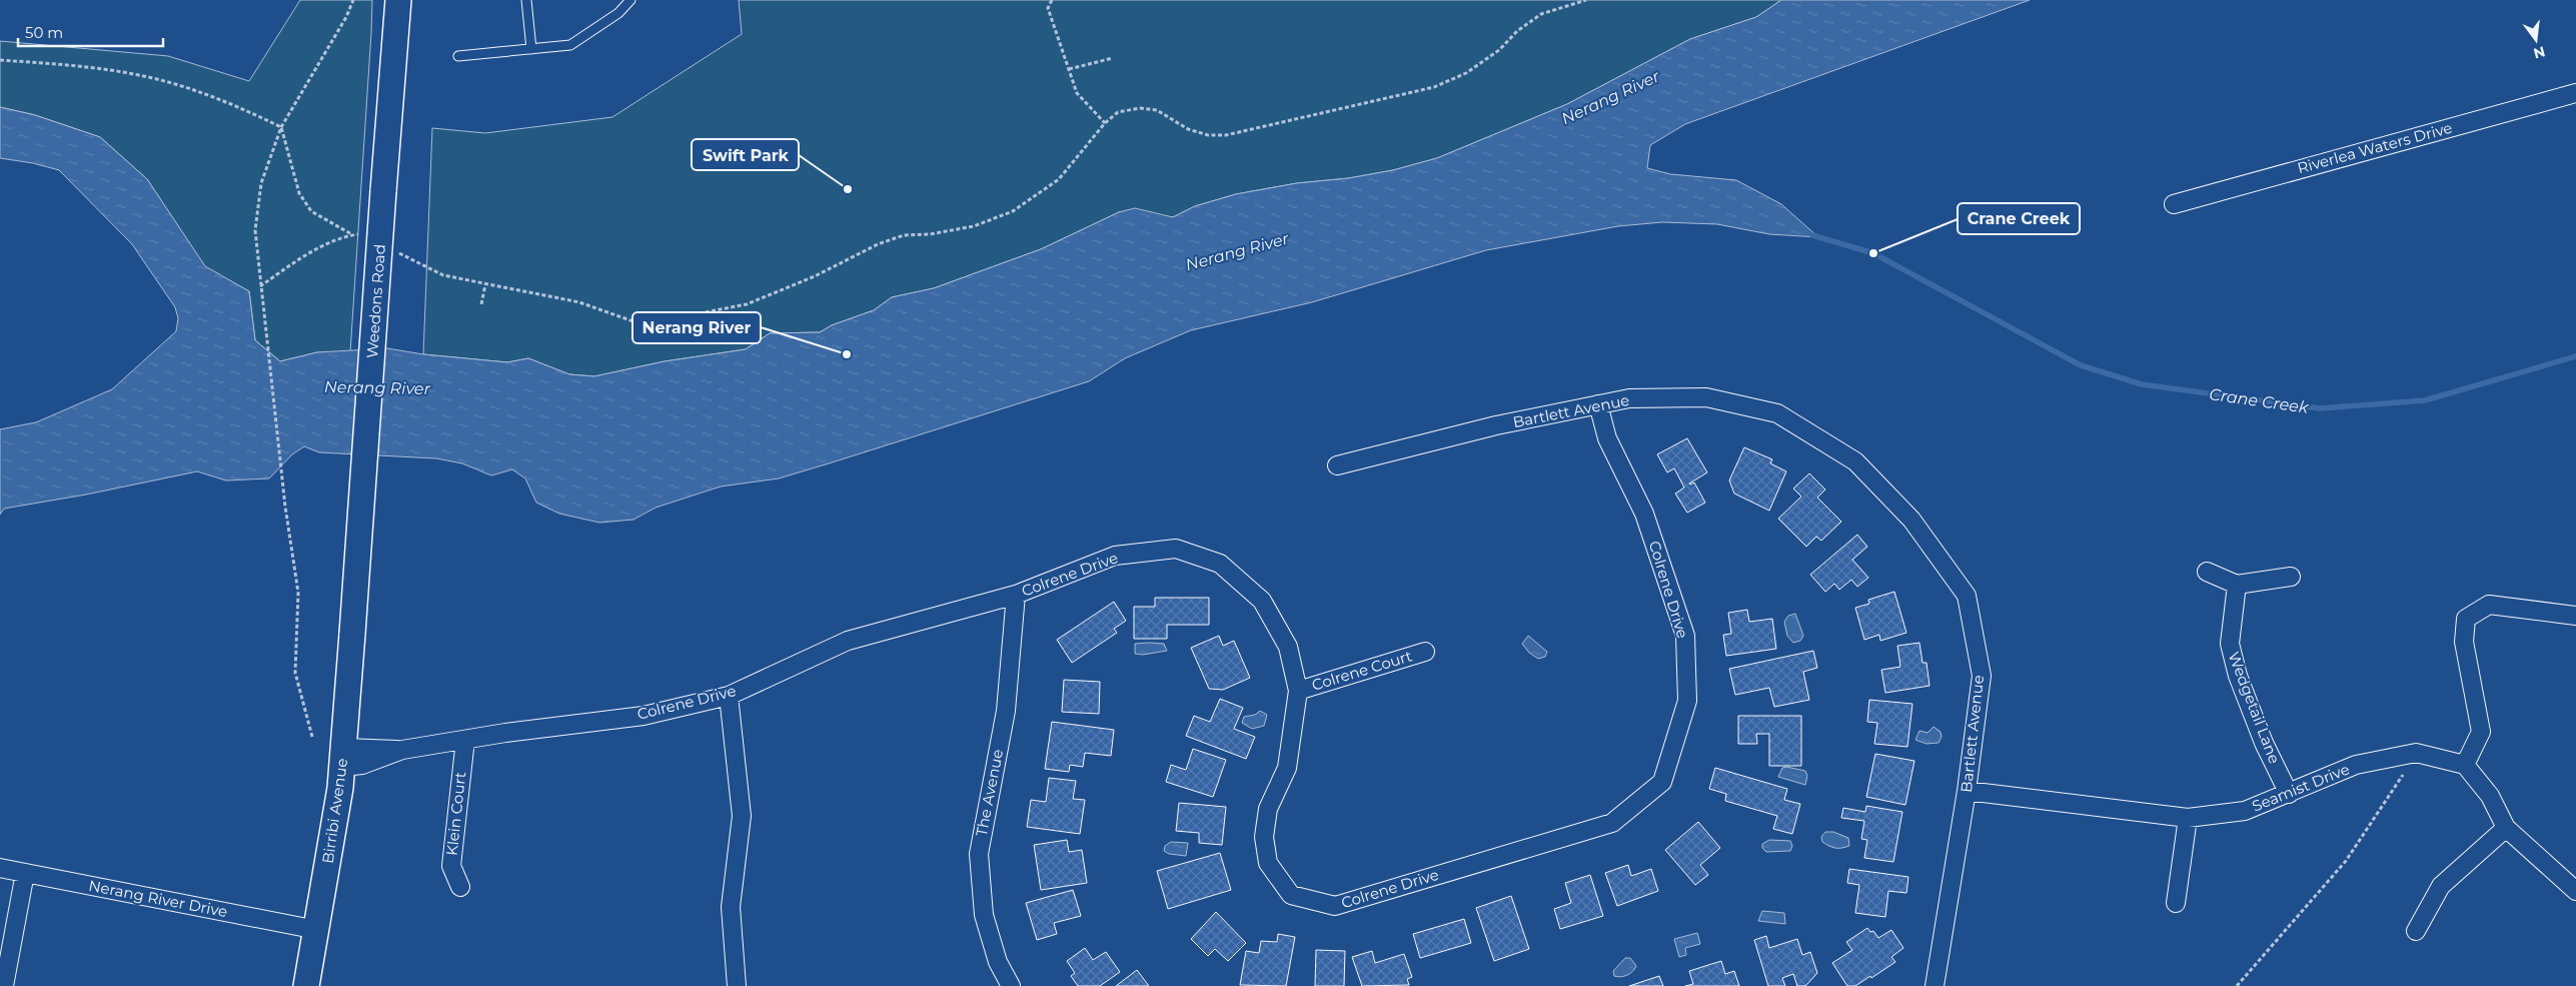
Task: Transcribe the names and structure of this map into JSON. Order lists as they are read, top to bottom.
{
  "streets": {
    "street": [
      "Riverlea Waters Drive",
      "Weedons Road",
      "Bartlett Avenue",
      "Colrene Drive",
      "Colrene Court",
      "Wedgetail Lane",
      "Seamist Drive",
      "The Avenue",
      "Birribi Avenue",
      "Klein Court",
      "Nerang River Drive"
    ]
  },
  "crossings": [
    ["Weedons Road", "Birribi Avenue"],
    ["Bartlett Avenue", "Colrene Drive"],
    ["Bartlett Avenue", "Seamist Drive"],
    ["Colrene Drive", "Colrene Court"],
    ["Colrene Drive", "The Avenue"],
    ["Colrene Drive", "Birribi Avenue"],
    ["Colrene Drive", "Klein Court"],
    ["Wedgetail Lane", "Seamist Drive"],
    ["Birribi Avenue", "Nerang River Drive"]
  ],
  "water": ["Nerang River", "Crane Creek"],
  "places": ["Swift Park", "Crane Creek", "Nerang River"],
  "scale_bar": "50 m",
  "north": "bottom"
}
